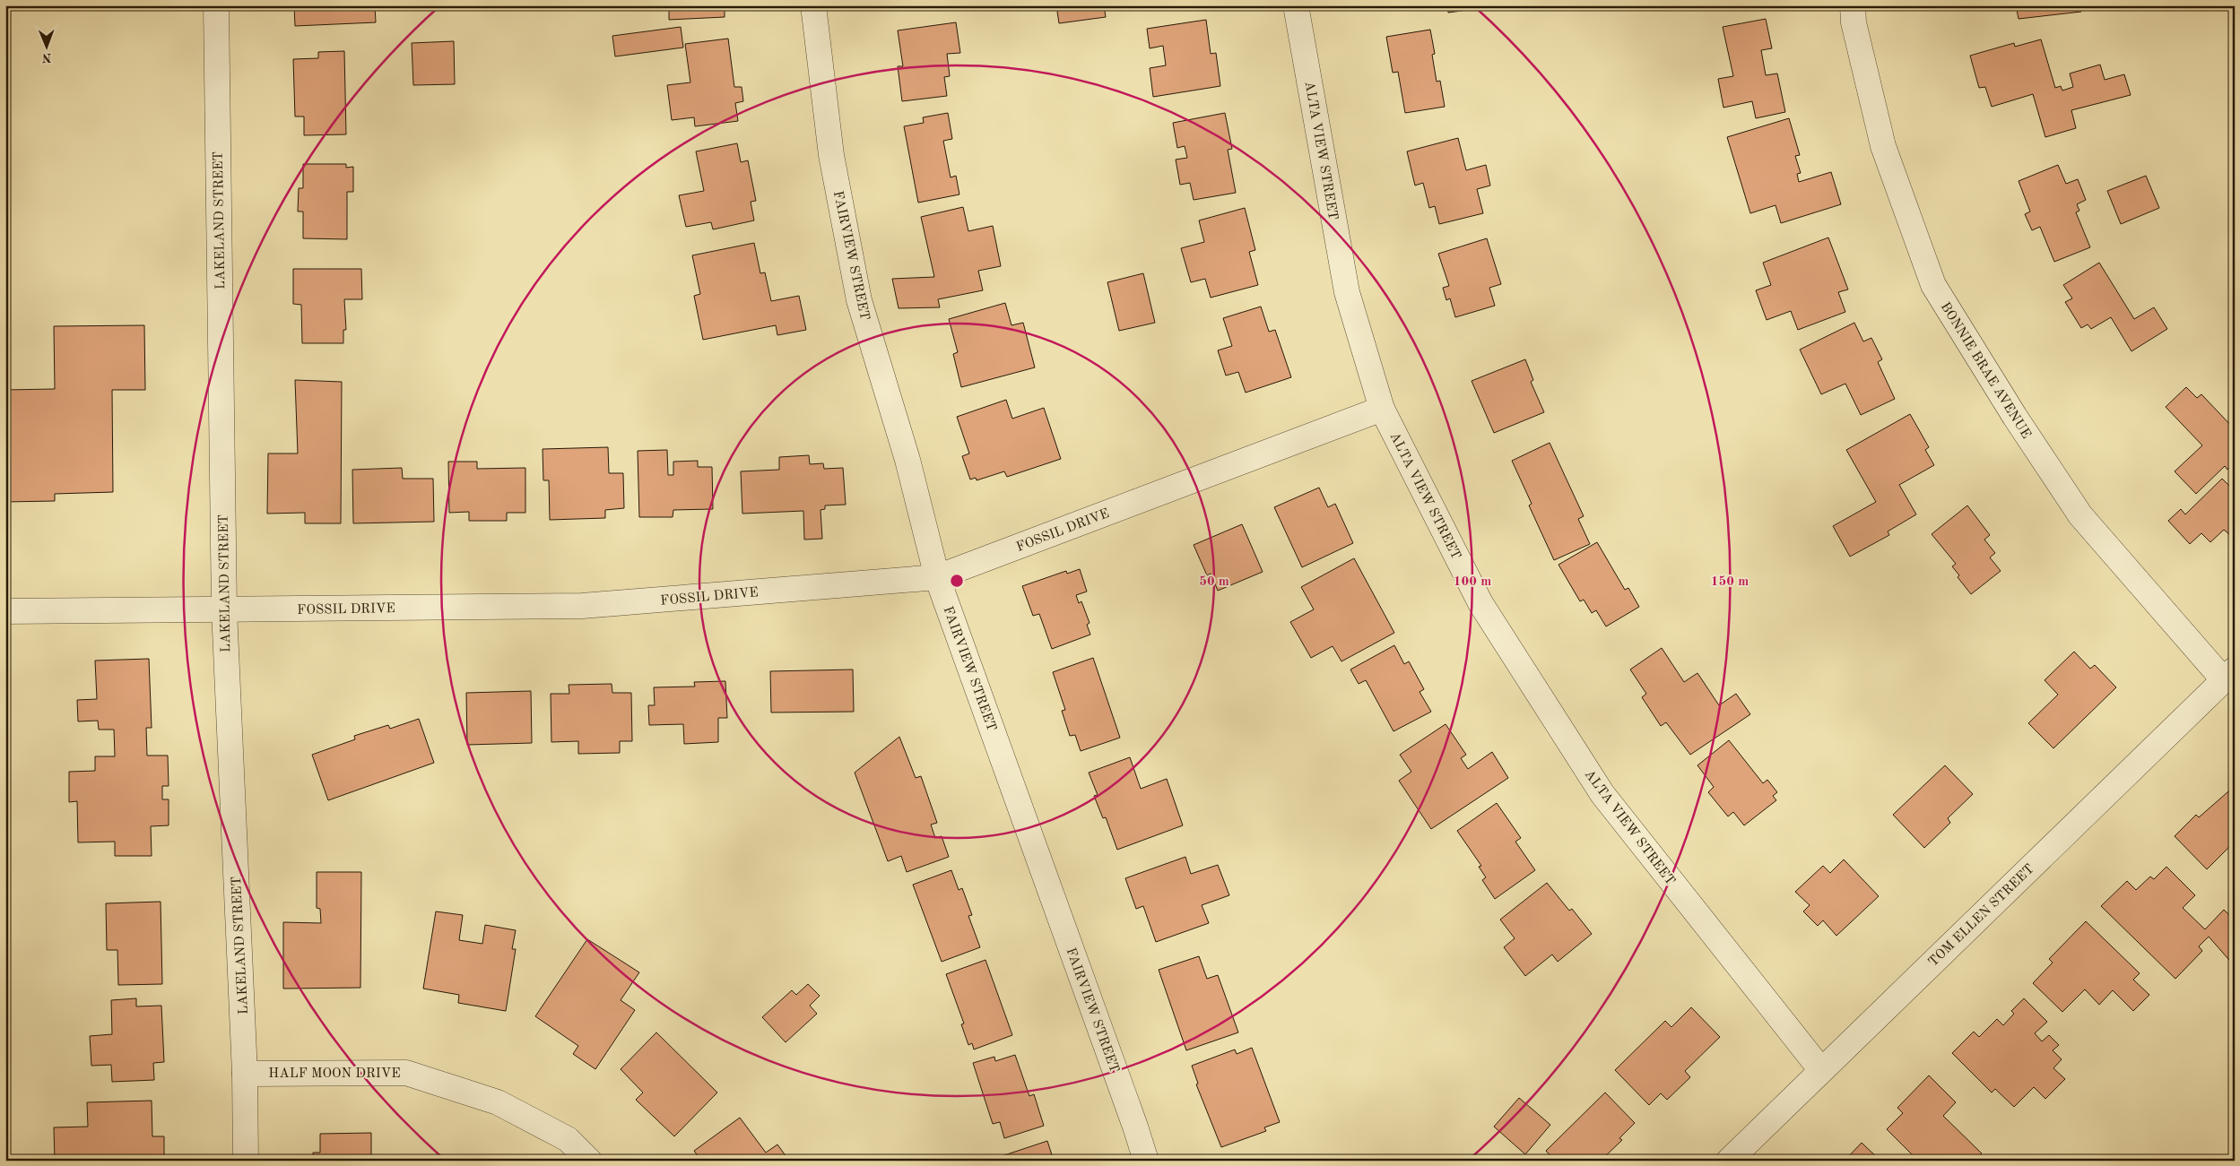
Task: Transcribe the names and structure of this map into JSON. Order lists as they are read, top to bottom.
{
  "streets": {
    "street": [
      "ALTA VIEW STREET",
      "LAKELAND STREET",
      "FAIRVIEW STREET",
      "BONNIE BRAE AVENUE",
      "FOSSIL DRIVE",
      "TOM ELLEN STREET",
      "HALF MOON DRIVE"
    ]
  },
  "crossings": [
    ["ALTA VIEW STREET", "FOSSIL DRIVE"],
    ["ALTA VIEW STREET", "TOM ELLEN STREET"],
    ["LAKELAND STREET", "FOSSIL DRIVE"],
    ["LAKELAND STREET", "HALF MOON DRIVE"],
    ["FAIRVIEW STREET", "FOSSIL DRIVE"],
    ["BONNIE BRAE AVENUE", "TOM ELLEN STREET"]
  ],
  "north": "bottom",
  "rings": ["50 m", "100 m", "150 m"]
}
